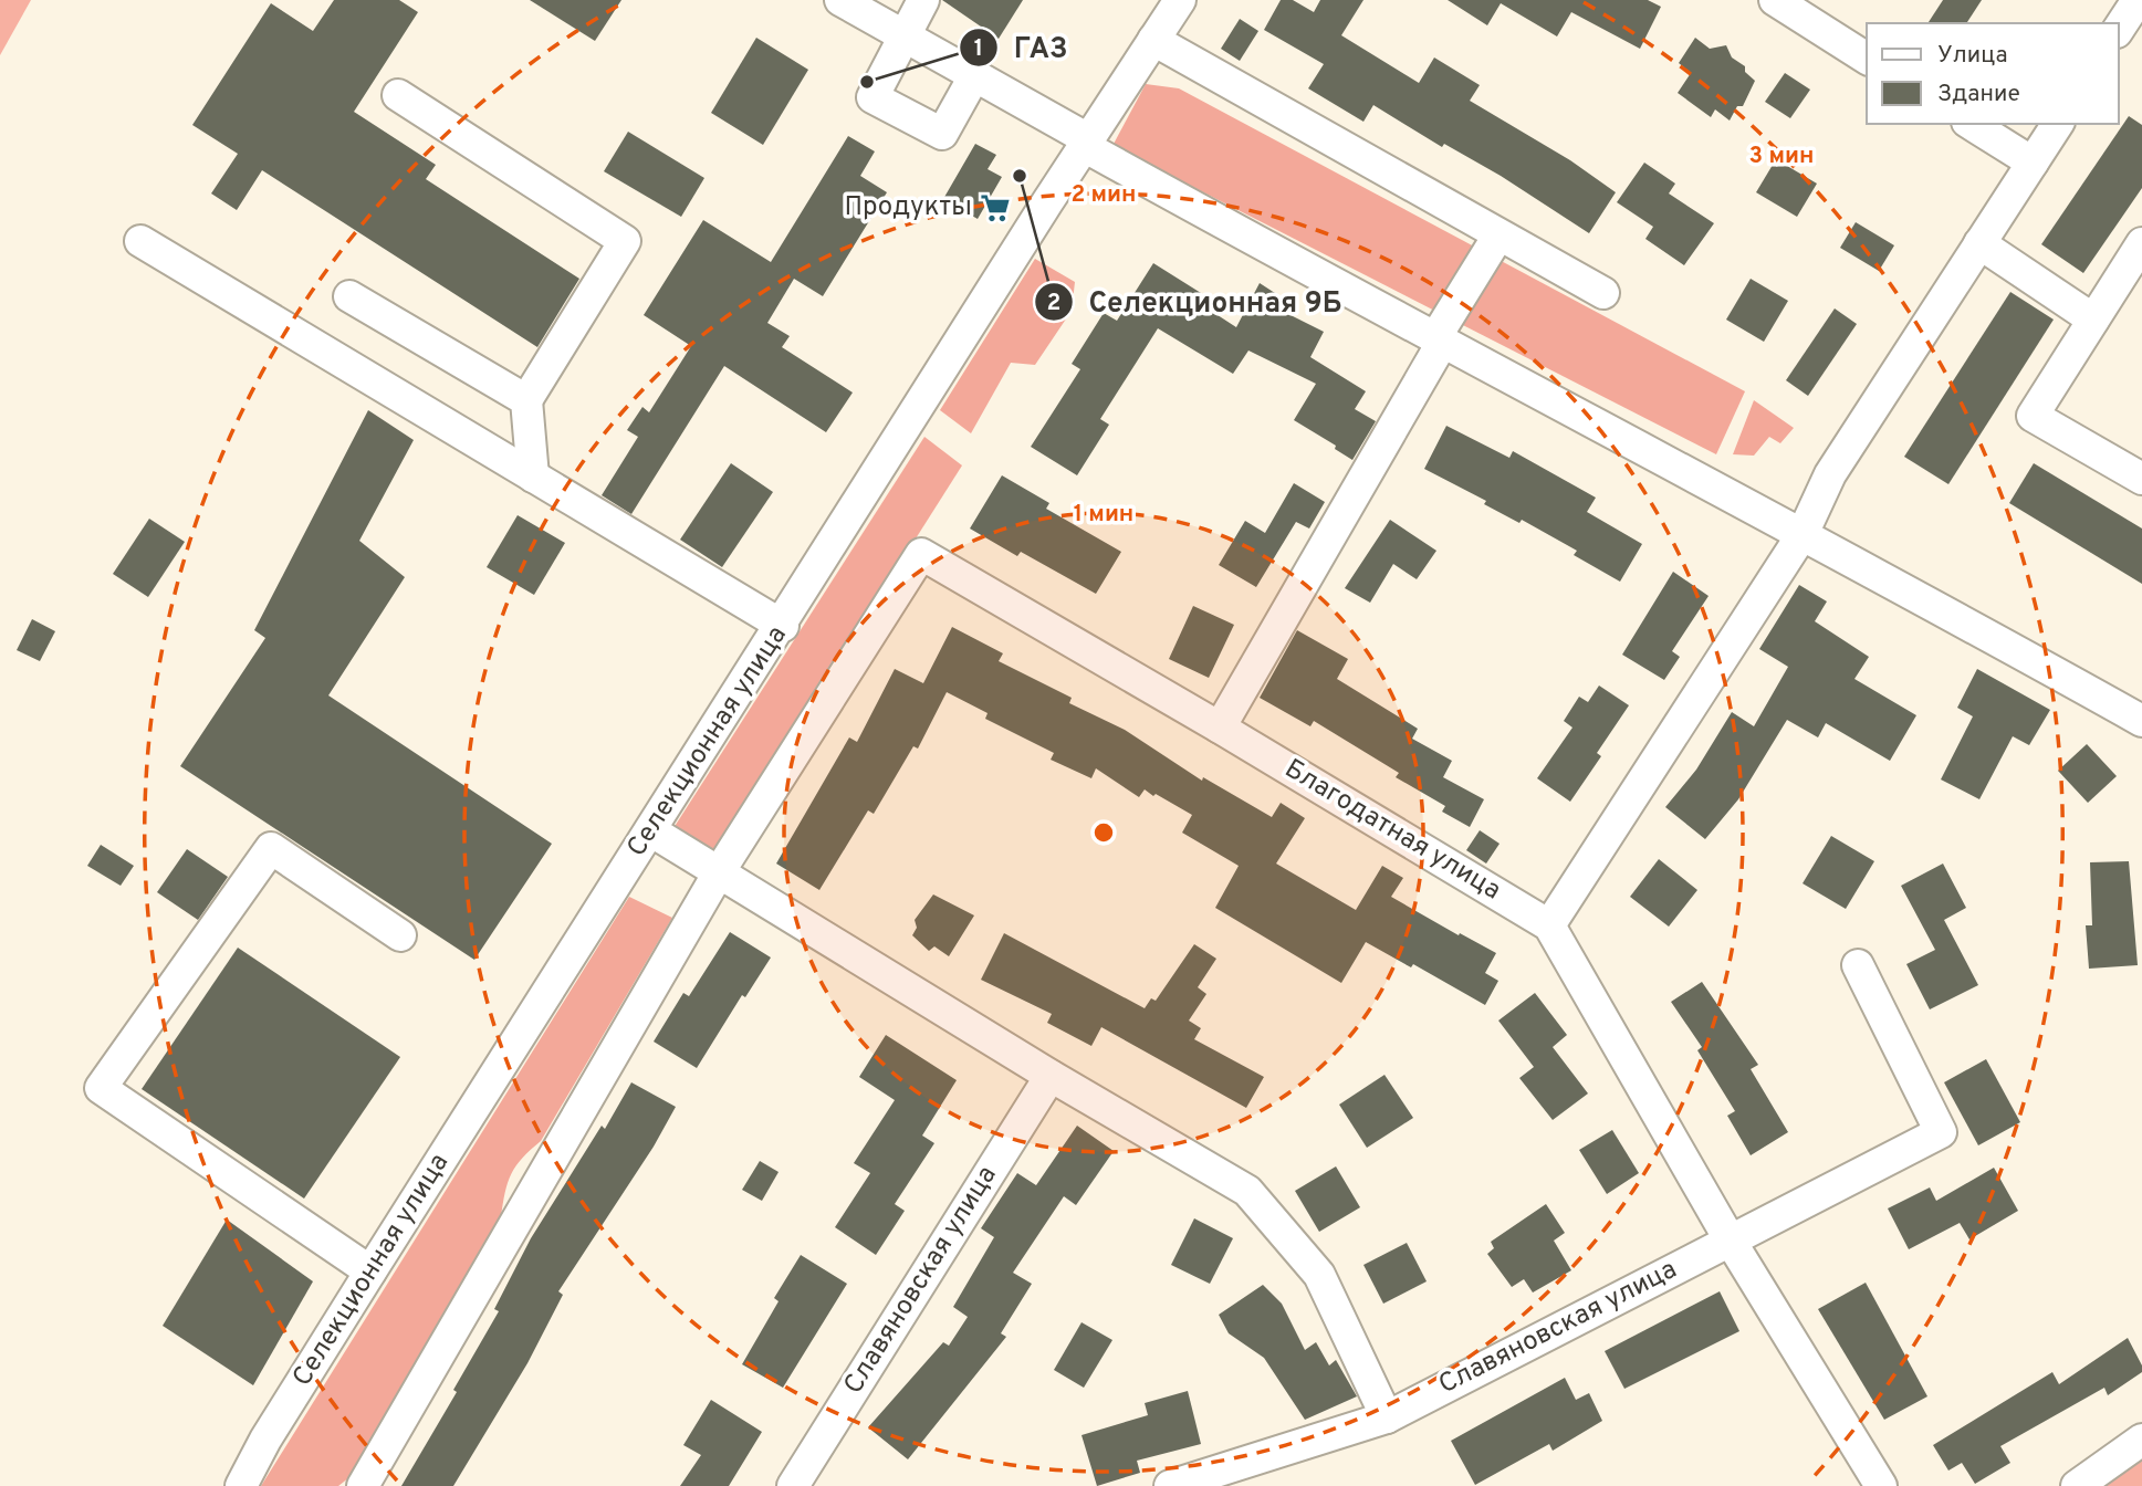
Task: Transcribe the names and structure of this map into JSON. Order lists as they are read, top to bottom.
{
  "streets": {
    "street": ["Селекционная улица", "Благодатная улица", "Славяновская улица"]
  },
  "crossings": [
    ["Благодатная улица", "Славяновская улица"]
  ],
  "places": {
    "other": ["ГАЗ", "Селекционная 9Б"],
    "supermarket": ["Продукты"]
  },
  "legend": ["Улица", "Здание"],
  "rings": ["3 мин", "2 мин", "1 мин"]
}
